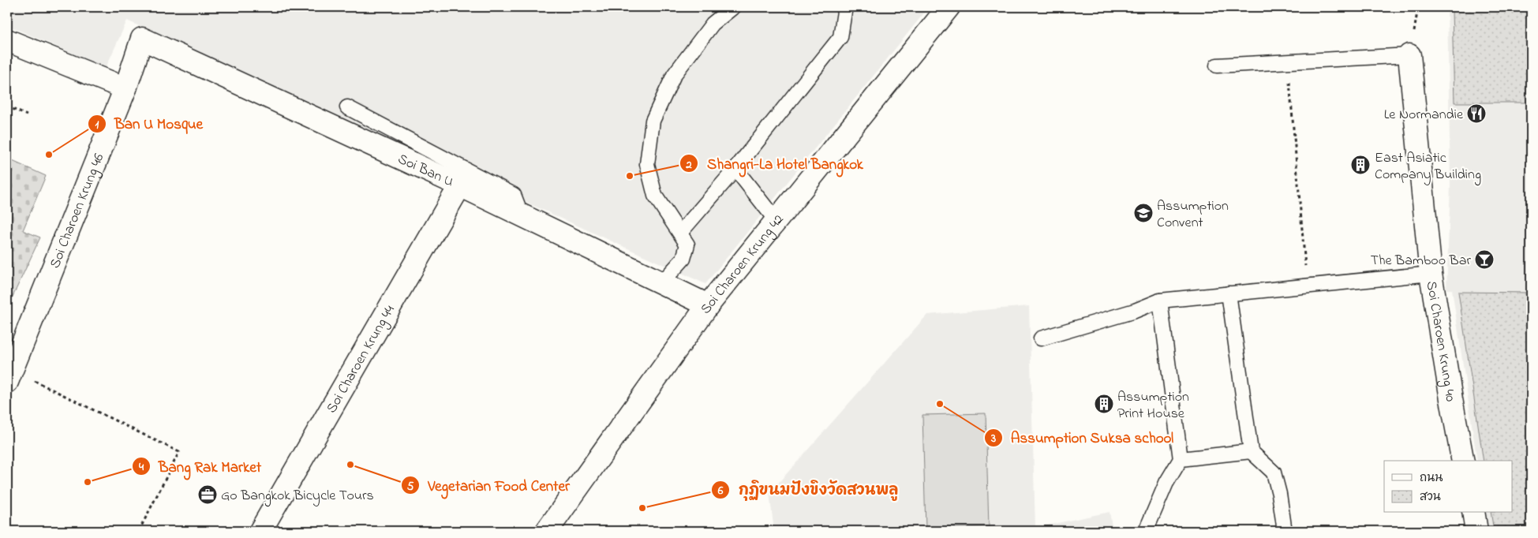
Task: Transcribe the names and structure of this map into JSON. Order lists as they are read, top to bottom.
{
  "streets": {
    "street": [
      "Soi Ban U",
      "Soi Charoen Krung 46",
      "Soi Charoen Krung 42",
      "Soi Charoen Krung 40",
      "Soi Charoen Krung 44"
    ]
  },
  "crossings": [
    ["Soi Ban U", "Soi Charoen Krung 46"],
    ["Soi Ban U", "Soi Charoen Krung 42"],
    ["Soi Ban U", "Soi Charoen Krung 44"]
  ],
  "places": {
    "restaurant": ["Le Normandie"],
    "other": [
      "Ban U Mosque",
      "Shangri-La Hotel Bangkok",
      "Assumption Suksa school",
      "Vegetarian Food Center",
      "Bang Rak Market",
      "กุฏิขนมปังขิงวัดสวนพลู"
    ],
    "building": ["East Asiatic Company Building", "Assumption Print House"],
    "school or university": ["Assumption Convent"],
    "bar": ["The Bamboo Bar"],
    "office": ["Go Bangkok Bicycle Tours"]
  },
  "legend": ["ถนน", "สวน"]
}
